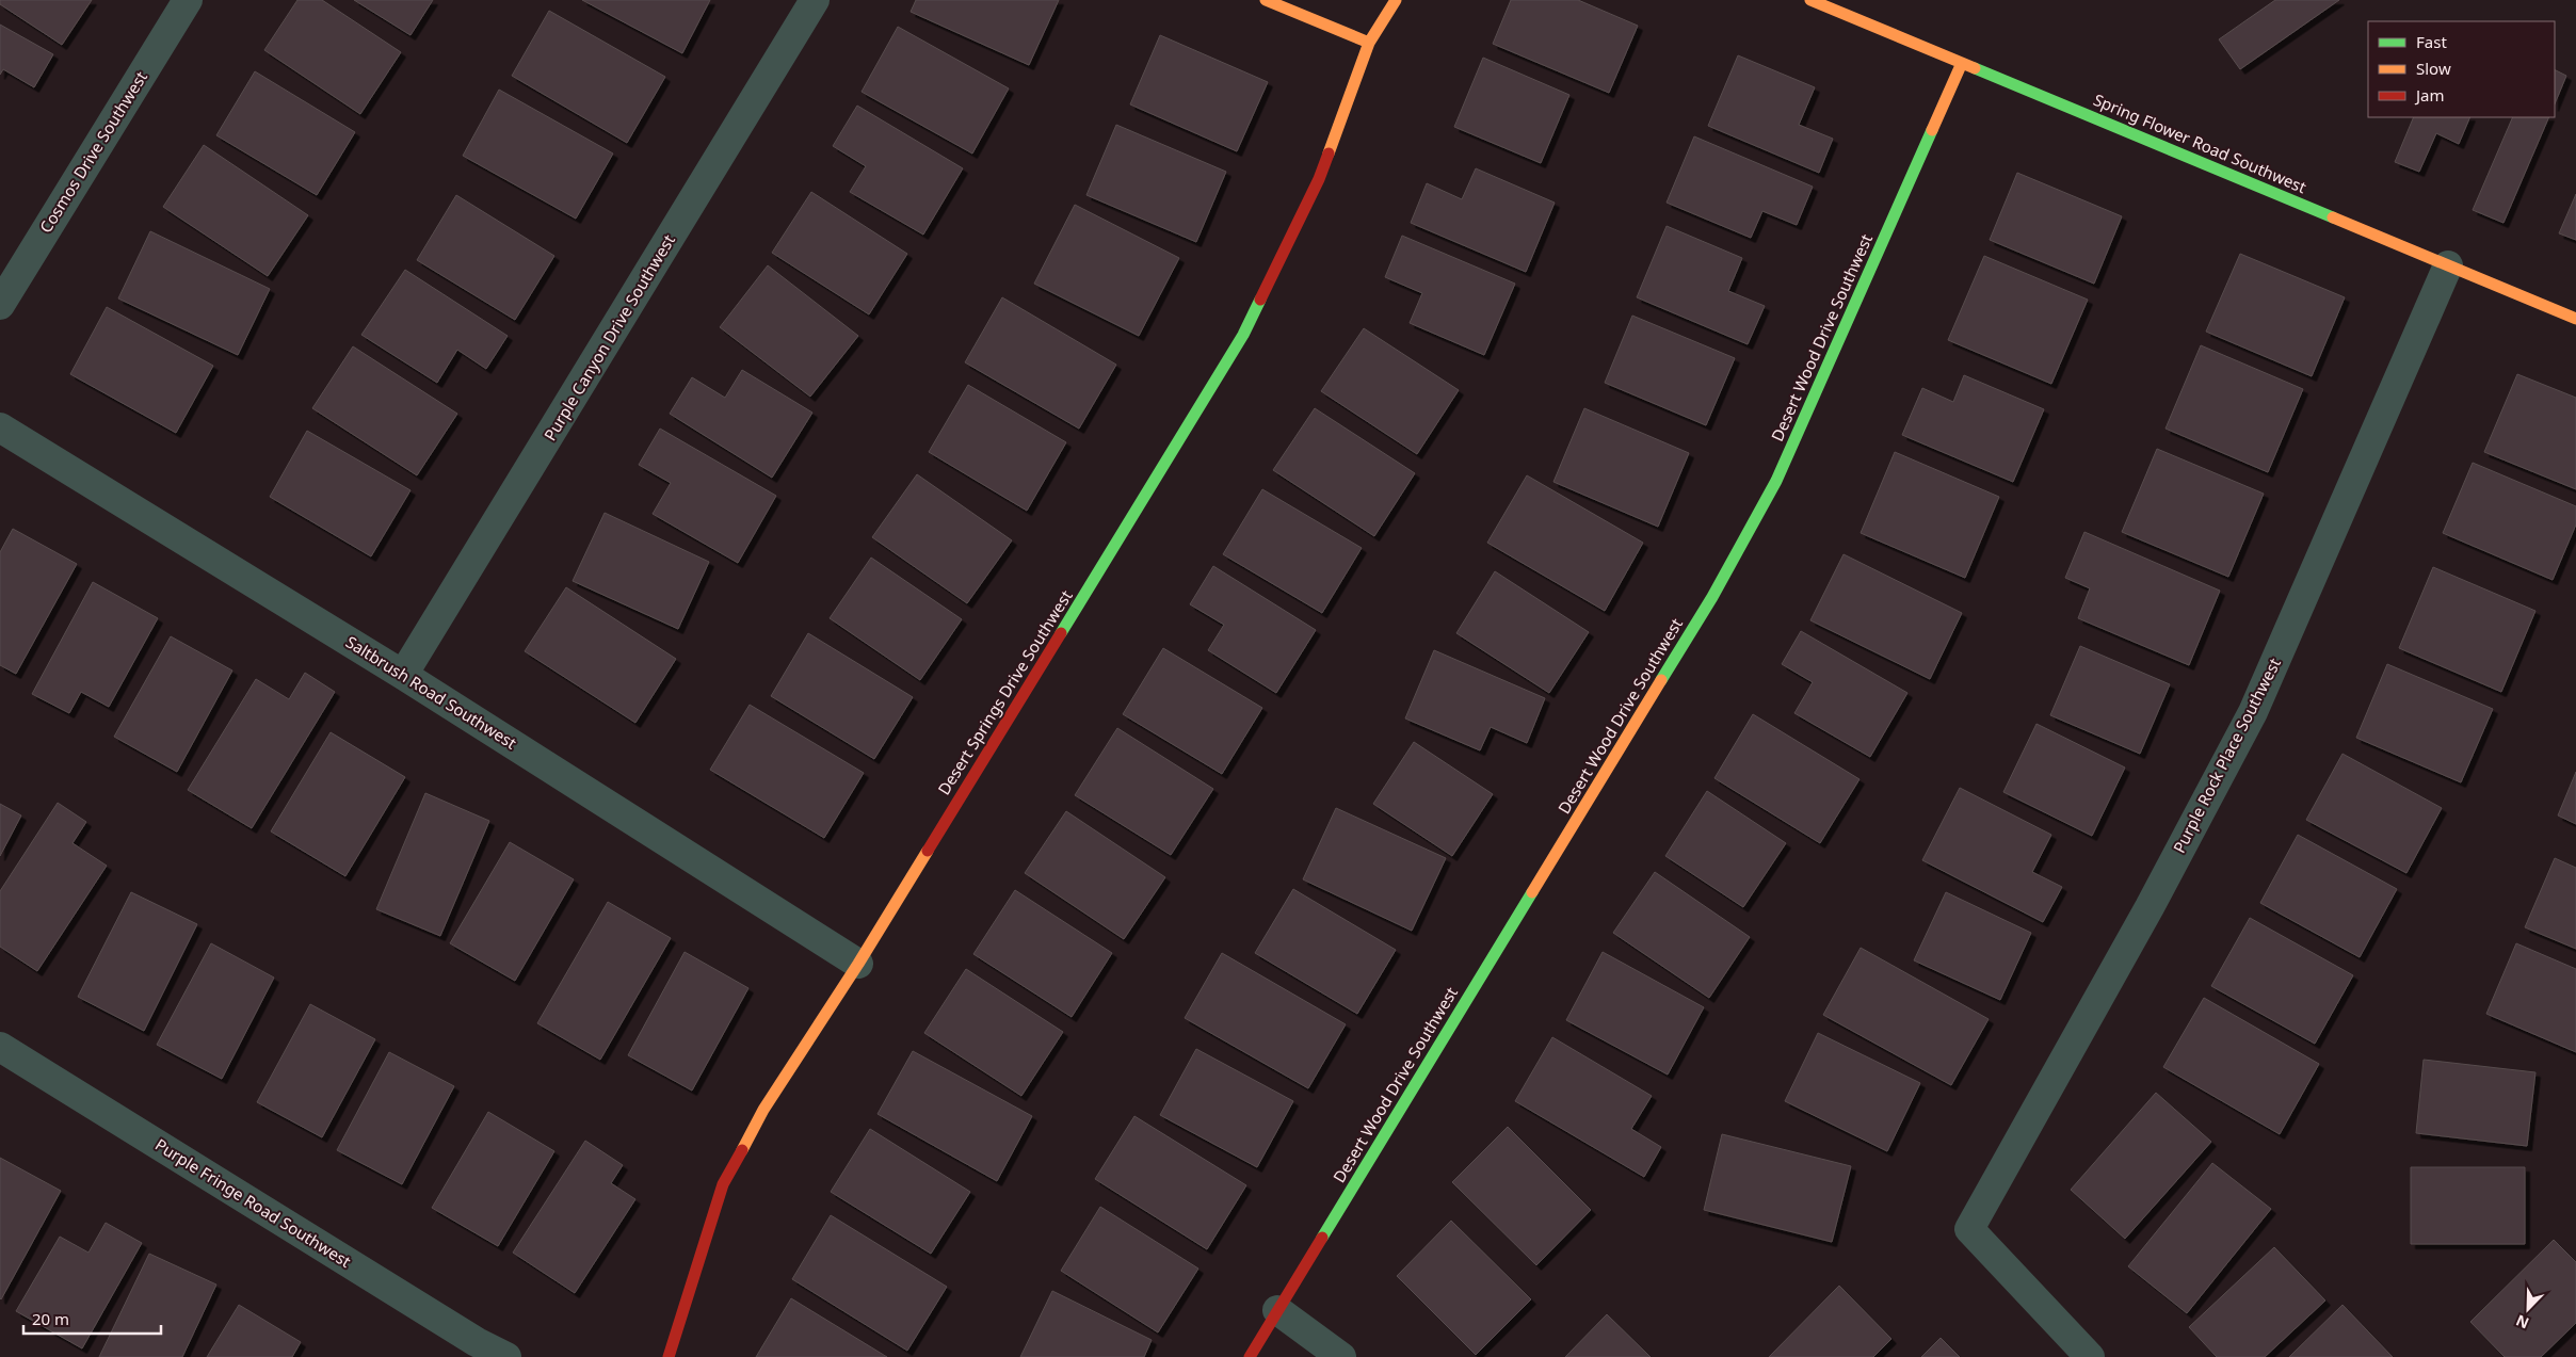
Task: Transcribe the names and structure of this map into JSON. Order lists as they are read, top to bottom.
{
  "streets": {
    "street": [
      "Spring Flower Road Southwest",
      "Cosmos Drive Southwest",
      "Purple Canyon Drive Southwest",
      "Desert Wood Drive Southwest",
      "Saltbrush Road Southwest",
      "Desert Springs Drive Southwest",
      "Purple Rock Place Southwest",
      "Purple Fringe Road Southwest"
    ]
  },
  "crossings": [
    ["Spring Flower Road Southwest", "Desert Wood Drive Southwest"],
    ["Spring Flower Road Southwest", "Purple Rock Place Southwest"],
    ["Purple Canyon Drive Southwest", "Saltbrush Road Southwest"],
    ["Saltbrush Road Southwest", "Desert Springs Drive Southwest"]
  ],
  "legend": ["Fast", "Slow", "Jam"],
  "scale_bar": "20 m",
  "north": "bottom left"
}
